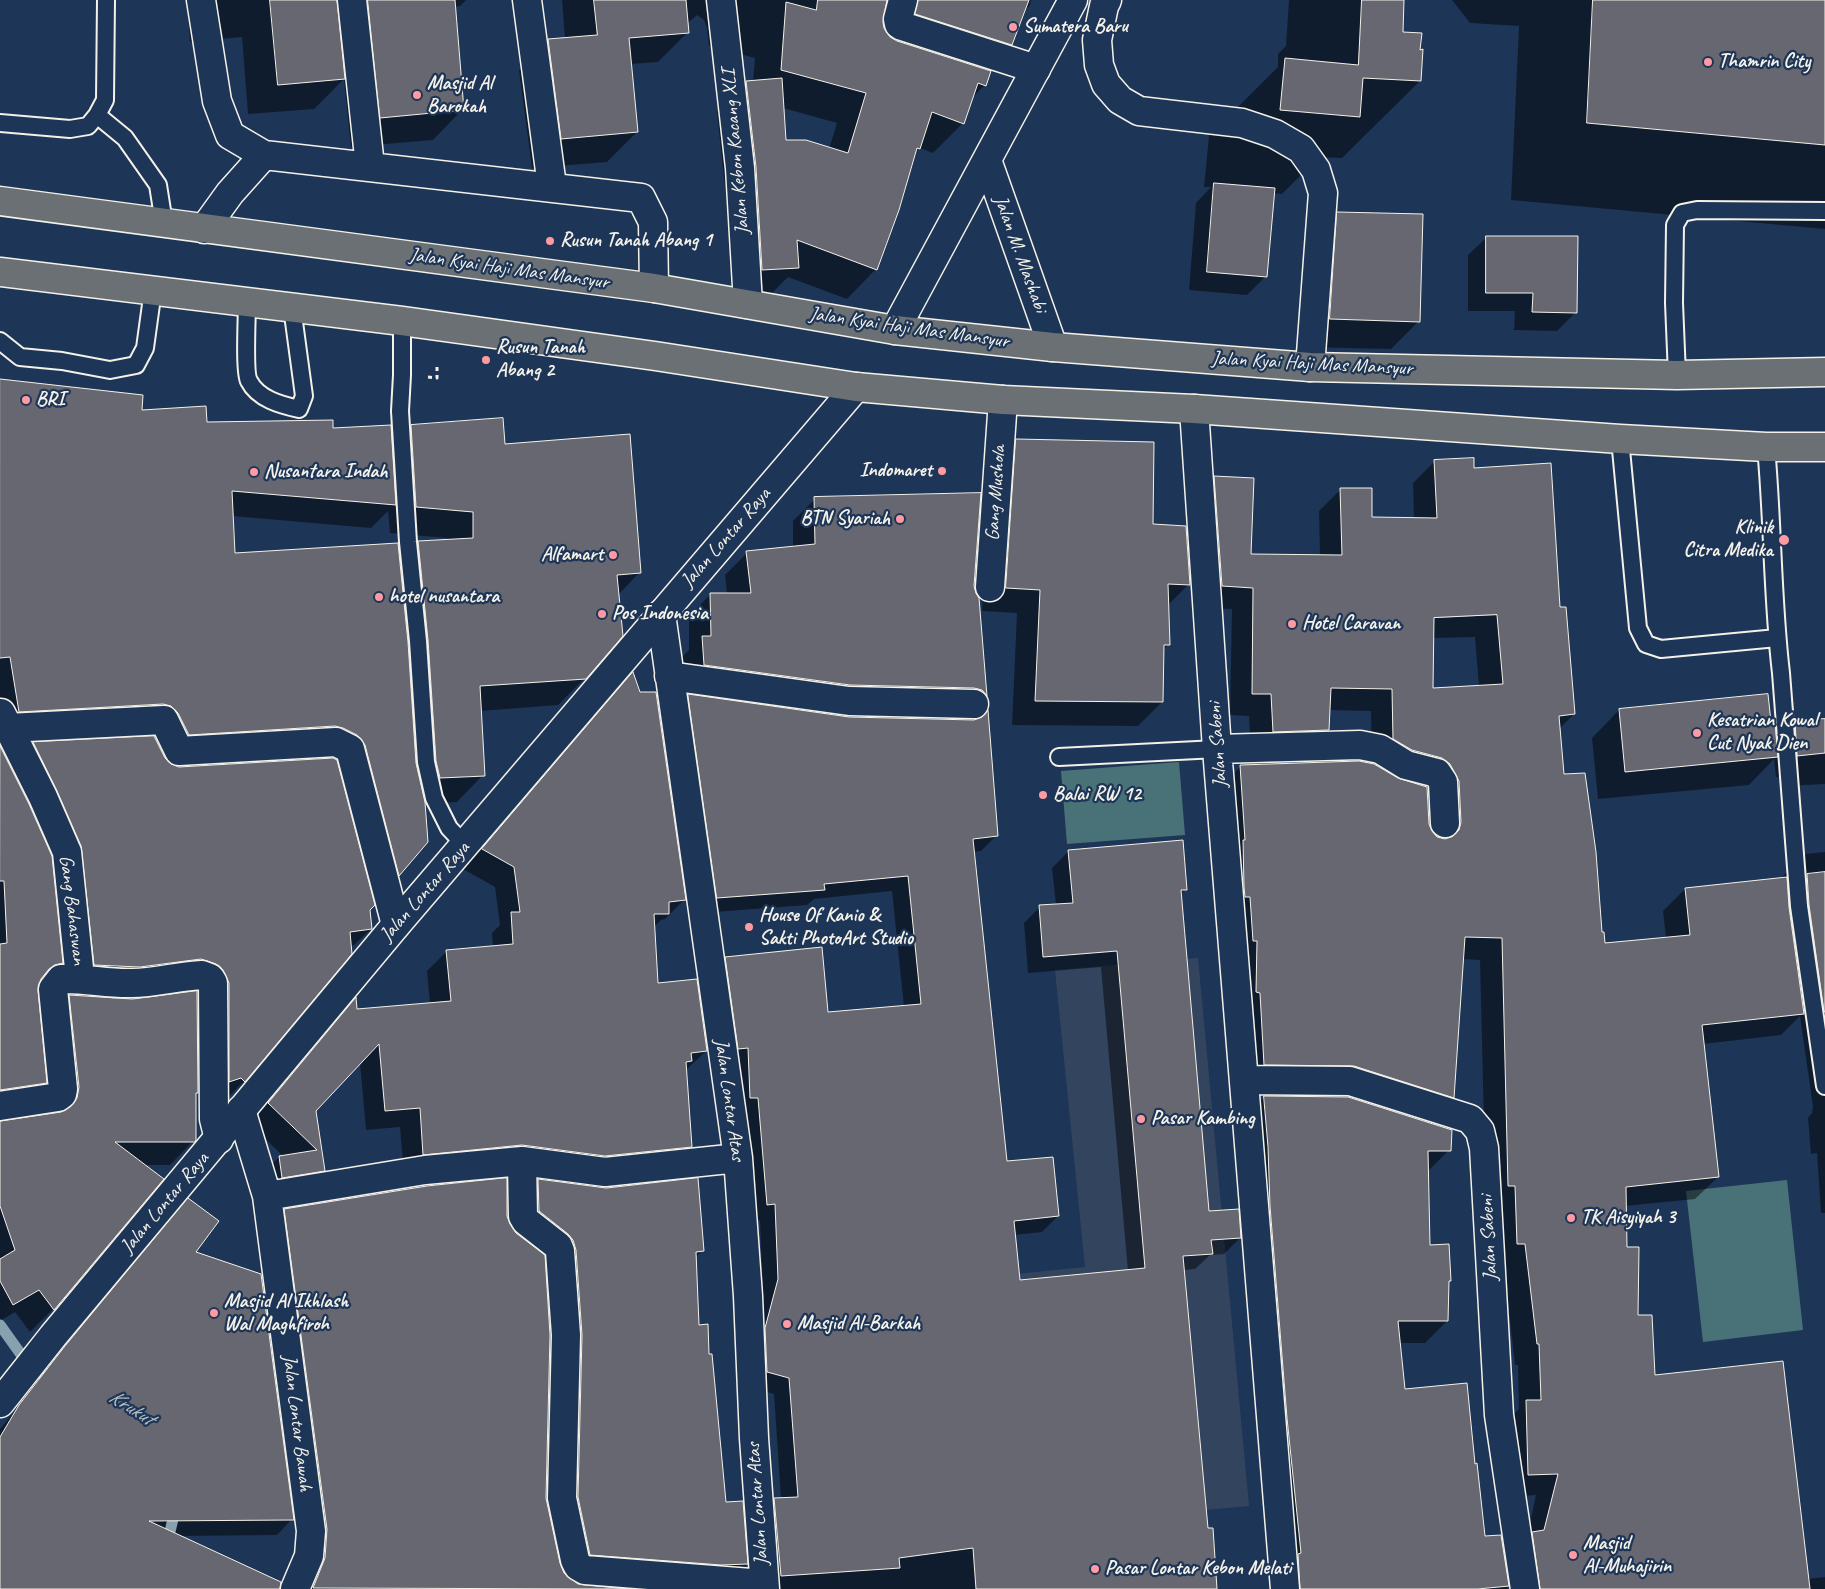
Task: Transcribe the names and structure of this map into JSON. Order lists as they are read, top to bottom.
{
  "streets": {
    "main road": ["Jalan Kyai Haji Mas Mansyur"],
    "street": [
      "Jalan Kebon Kacang XLI",
      "Jalan M. Mashabi",
      "Gang Mushola",
      "Jalan Lontar Raya",
      "Jalan Sabeni",
      "Gang Bahaswan",
      "Jalan Lontar Atas",
      "Jalan Lontar Bawah"
    ]
  },
  "crossings": [
    ["Jalan Kebon Kacang XLI", "Jalan Kyai Haji Mas Mansyur"],
    ["Jalan M. Mashabi", "Jalan Kyai Haji Mas Mansyur"],
    ["Jalan Lontar Raya", "Gang Bahaswan"],
    ["Jalan Lontar Raya", "Jalan Lontar Atas"],
    ["Jalan Lontar Raya", "Jalan Lontar Bawah"]
  ],
  "water": ["Krukut"],
  "places": [
    "Sumatera Baru",
    "Thamrin City",
    "Masjid Al Barokah",
    "Rusun Tanah Abang 1",
    "Rusun Tanah Abang 2",
    "BRI",
    "Indomaret",
    "Nusantara Indah",
    "BTN Syariah",
    "Klinik Citra Medika",
    "Alfamart",
    "hotel nusantara",
    "Pos Indonesia",
    "Hotel Caravan",
    "Kesatrian Kowal Cut Nyak Dien",
    "Balai RW 12",
    "House Of Kanio & Sakti PhotoArt Studio",
    "Pasar Kambing",
    "TK Aisyiyah 3",
    "Masjid Al Ikhlash Wal Maghfiroh",
    "Masjid Al-Barkah",
    "Masjid Al-Muhajirin",
    "Pasar Lontar Kebon Melati"
  ]
}
